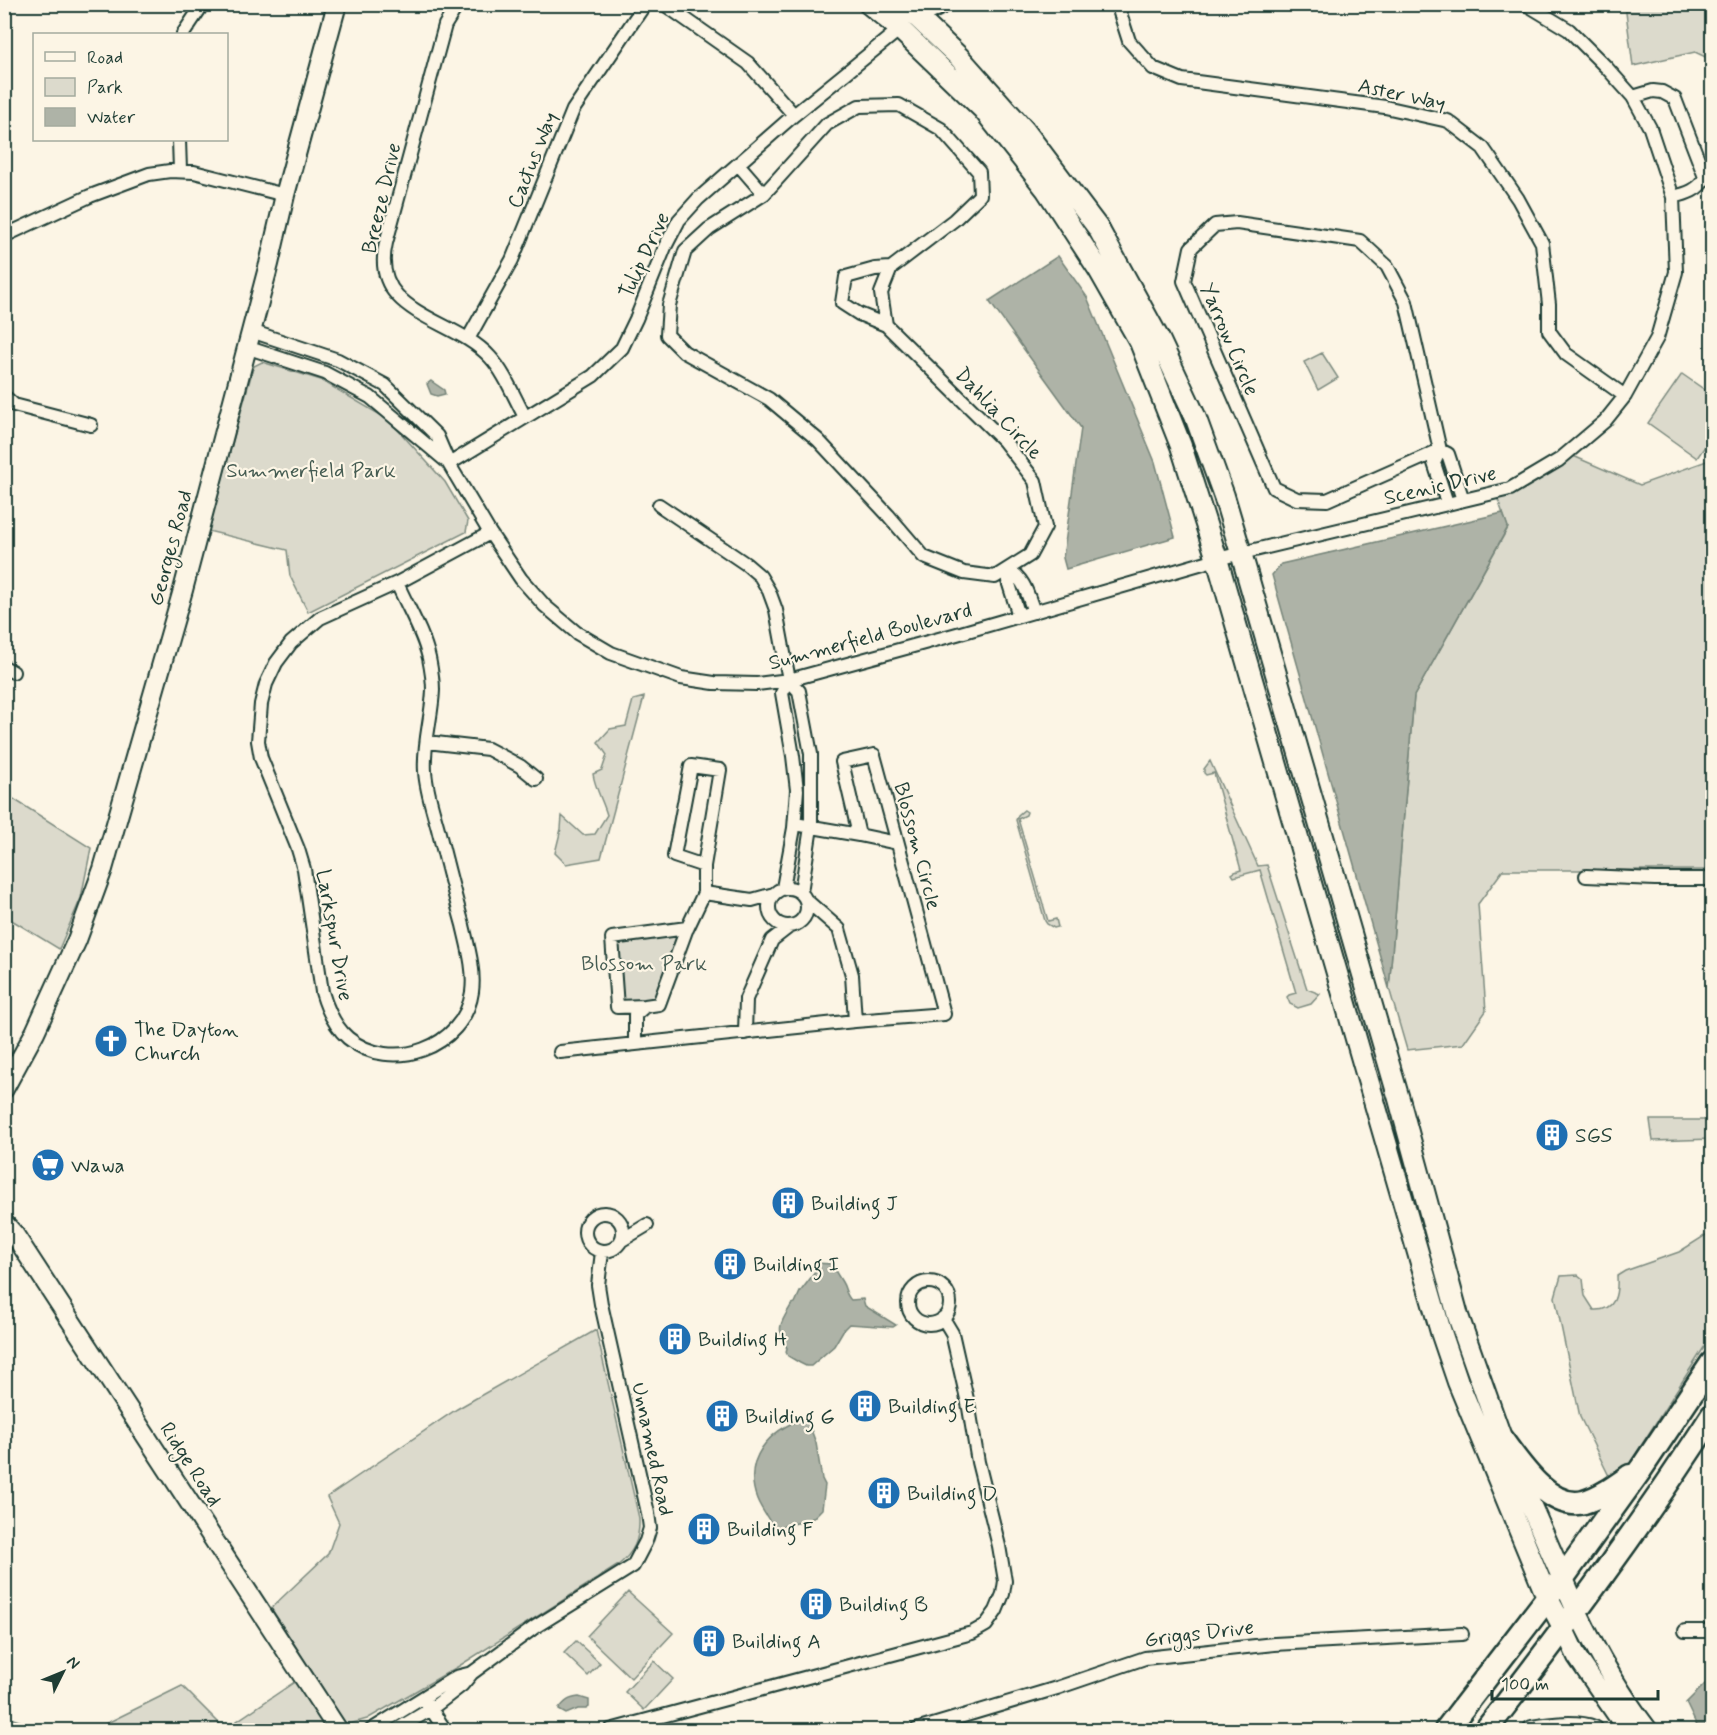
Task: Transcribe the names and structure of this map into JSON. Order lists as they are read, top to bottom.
{
  "streets": {
    "street": [
      "Aster Way",
      "Cactus Way",
      "Breeze Drive",
      "Tulip Drive",
      "Yarrow Circle",
      "Dahlia Circle",
      "Scenic Drive",
      "Georges Road",
      "Summerfield Boulevard",
      "Blossom Circle",
      "Larkspur Drive",
      "Unnamed Road",
      "Ridge Road",
      "Griggs Drive"
    ]
  },
  "crossings": [
    ["Aster Way", "Scenic Drive"],
    ["Cactus Way", "Breeze Drive"],
    ["Breeze Drive", "Tulip Drive"],
    ["Tulip Drive", "Summerfield Boulevard"],
    ["Yarrow Circle", "Scenic Drive"],
    ["Scenic Drive", "Summerfield Boulevard"],
    ["Georges Road", "Summerfield Boulevard"],
    ["Summerfield Boulevard", "Larkspur Drive"]
  ],
  "parks": ["Summerfield Park", "Blossom Park"],
  "places": {
    "church": ["The Dayton Church"],
    "building": [
      "SGS",
      "Building J",
      "Building I",
      "Building H",
      "Building E",
      "Building G",
      "Building D",
      "Building F",
      "Building B",
      "Building A"
    ],
    "supermarket": ["Wawa"]
  },
  "legend": ["Road", "Park", "Water"],
  "scale_bar": "100 m",
  "north": "top right"
}
